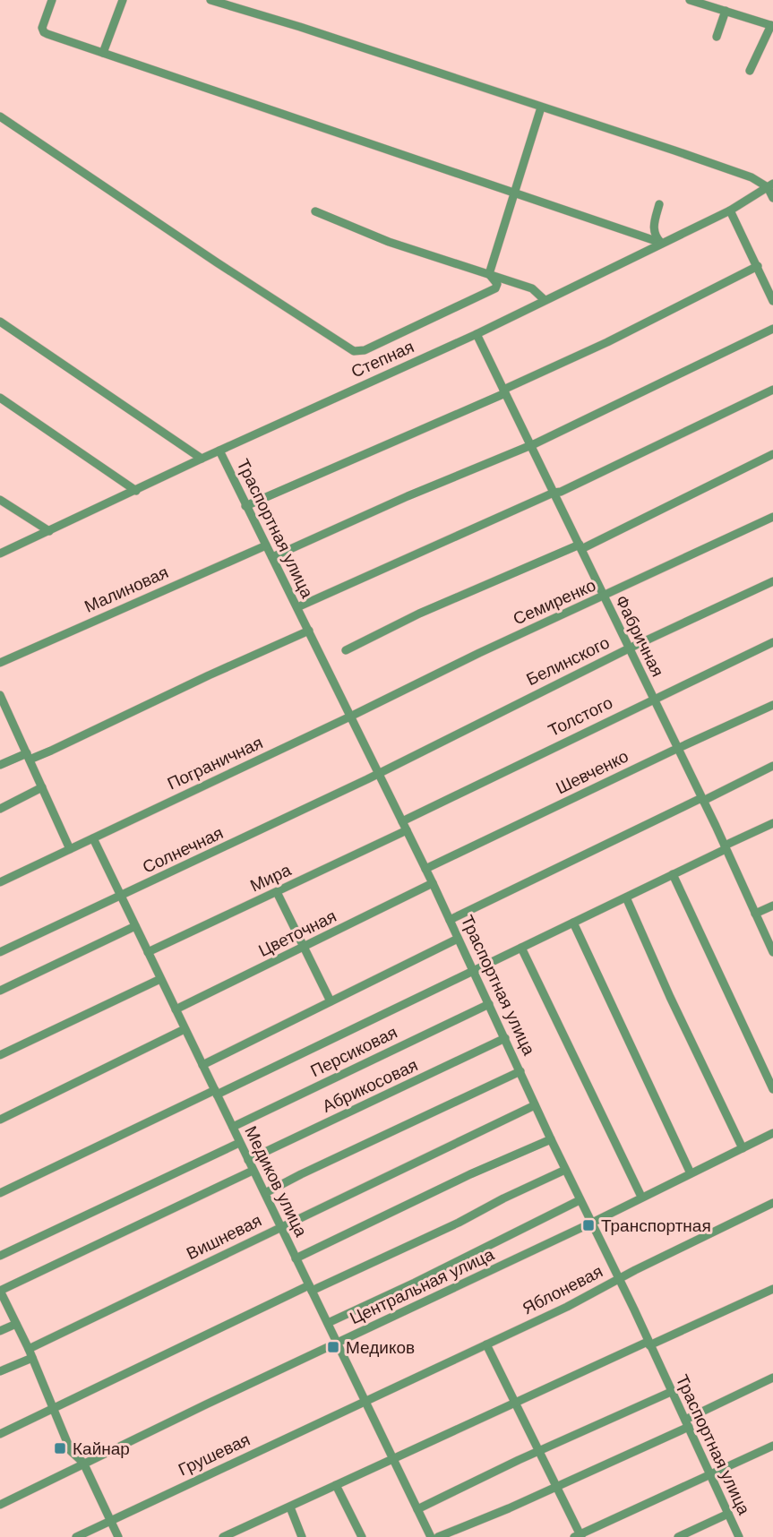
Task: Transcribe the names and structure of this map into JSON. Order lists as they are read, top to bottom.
{
  "streets": {
    "street": [
      "Степная",
      "Траспортная улица",
      "Малиновая",
      "Семиренко",
      "Фабричная",
      "Белинского",
      "Толстого",
      "Пограничная",
      "Шевченко",
      "Солнечная",
      "Мира",
      "Цветочная",
      "Персиковая",
      "Абрикосовая",
      "Медиков улица",
      "Вишневая",
      "Центральная улица",
      "Яблоневая",
      "Грушевая"
    ]
  },
  "crossings": [
    ["Степная", "Траспортная улица"],
    ["Степная", "Фабричная"],
    ["Траспортная улица", "Малиновая"],
    ["Траспортная улица", "Семиренко"],
    ["Траспортная улица", "Белинского"],
    ["Траспортная улица", "Толстого"],
    ["Траспортная улица", "Пограничная"],
    ["Траспортная улица", "Шевченко"],
    ["Траспортная улица", "Солнечная"],
    ["Траспортная улица", "Мира"],
    ["Траспортная улица", "Цветочная"],
    ["Траспортная улица", "Персиковая"],
    ["Траспортная улица", "Абрикосовая"],
    ["Траспортная улица", "Вишневая"],
    ["Траспортная улица", "Центральная улица"],
    ["Траспортная улица", "Яблоневая"],
    ["Семиренко", "Фабричная"],
    ["Семиренко", "Пограничная"],
    ["Фабричная", "Белинского"],
    ["Фабричная", "Толстого"],
    ["Фабричная", "Шевченко"],
    ["Белинского", "Солнечная"],
    ["Пограничная", "Медиков улица"],
    ["Солнечная", "Медиков улица"],
    ["Мира", "Медиков улица"],
    ["Цветочная", "Медиков улица"],
    ["Персиковая", "Медиков улица"],
    ["Абрикосовая", "Медиков улица"],
    ["Медиков улица", "Вишневая"],
    ["Медиков улица", "Центральная улица"],
    ["Медиков улица", "Яблоневая"],
    ["Медиков улица", "Грушевая"],
    ["Яблоневая", "Грушевая"]
  ],
  "places": {
    "transit": ["Транспортная", "Медиков", "Кайнар"]
  }
}
